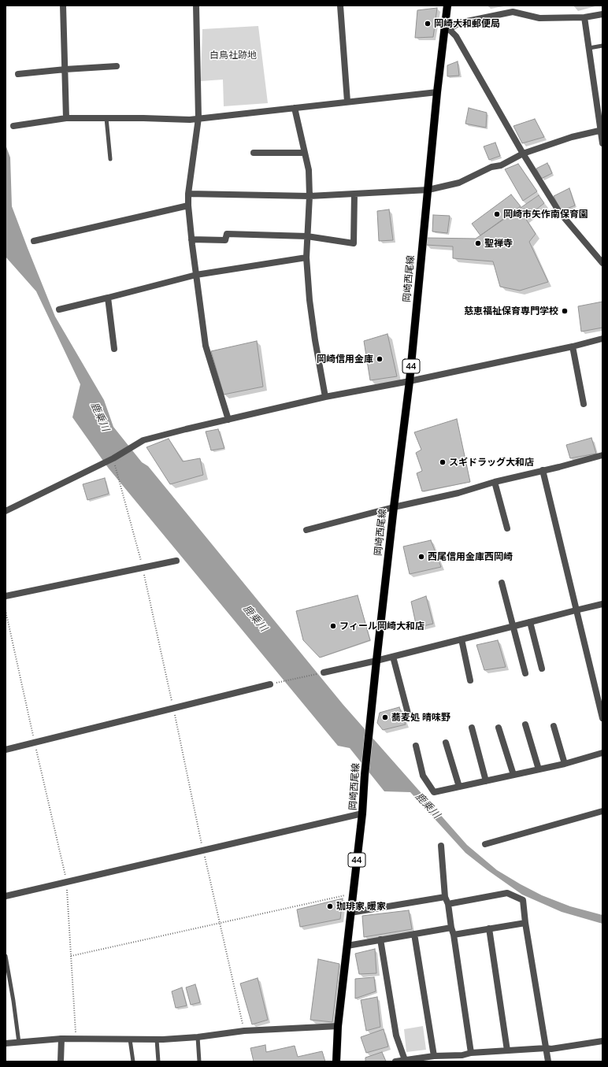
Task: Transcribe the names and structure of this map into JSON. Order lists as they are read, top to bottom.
{
  "streets": {
    "main road": ["岡崎西尾線", "44"]
  },
  "water": ["鹿乗川"],
  "parks": ["白鳥社跡地"],
  "places": [
    "岡崎大和郵便局",
    "岡崎市矢作南保育園",
    "聖禅寺",
    "慈恵福祉保育専門学校",
    "岡崎信用金庫",
    "スギドラッグ大和店",
    "西尾信用金庫西岡崎",
    "フィール岡崎大和店",
    "蕎麦処 晴味野",
    "珈琲家 暖家"
  ]
}
